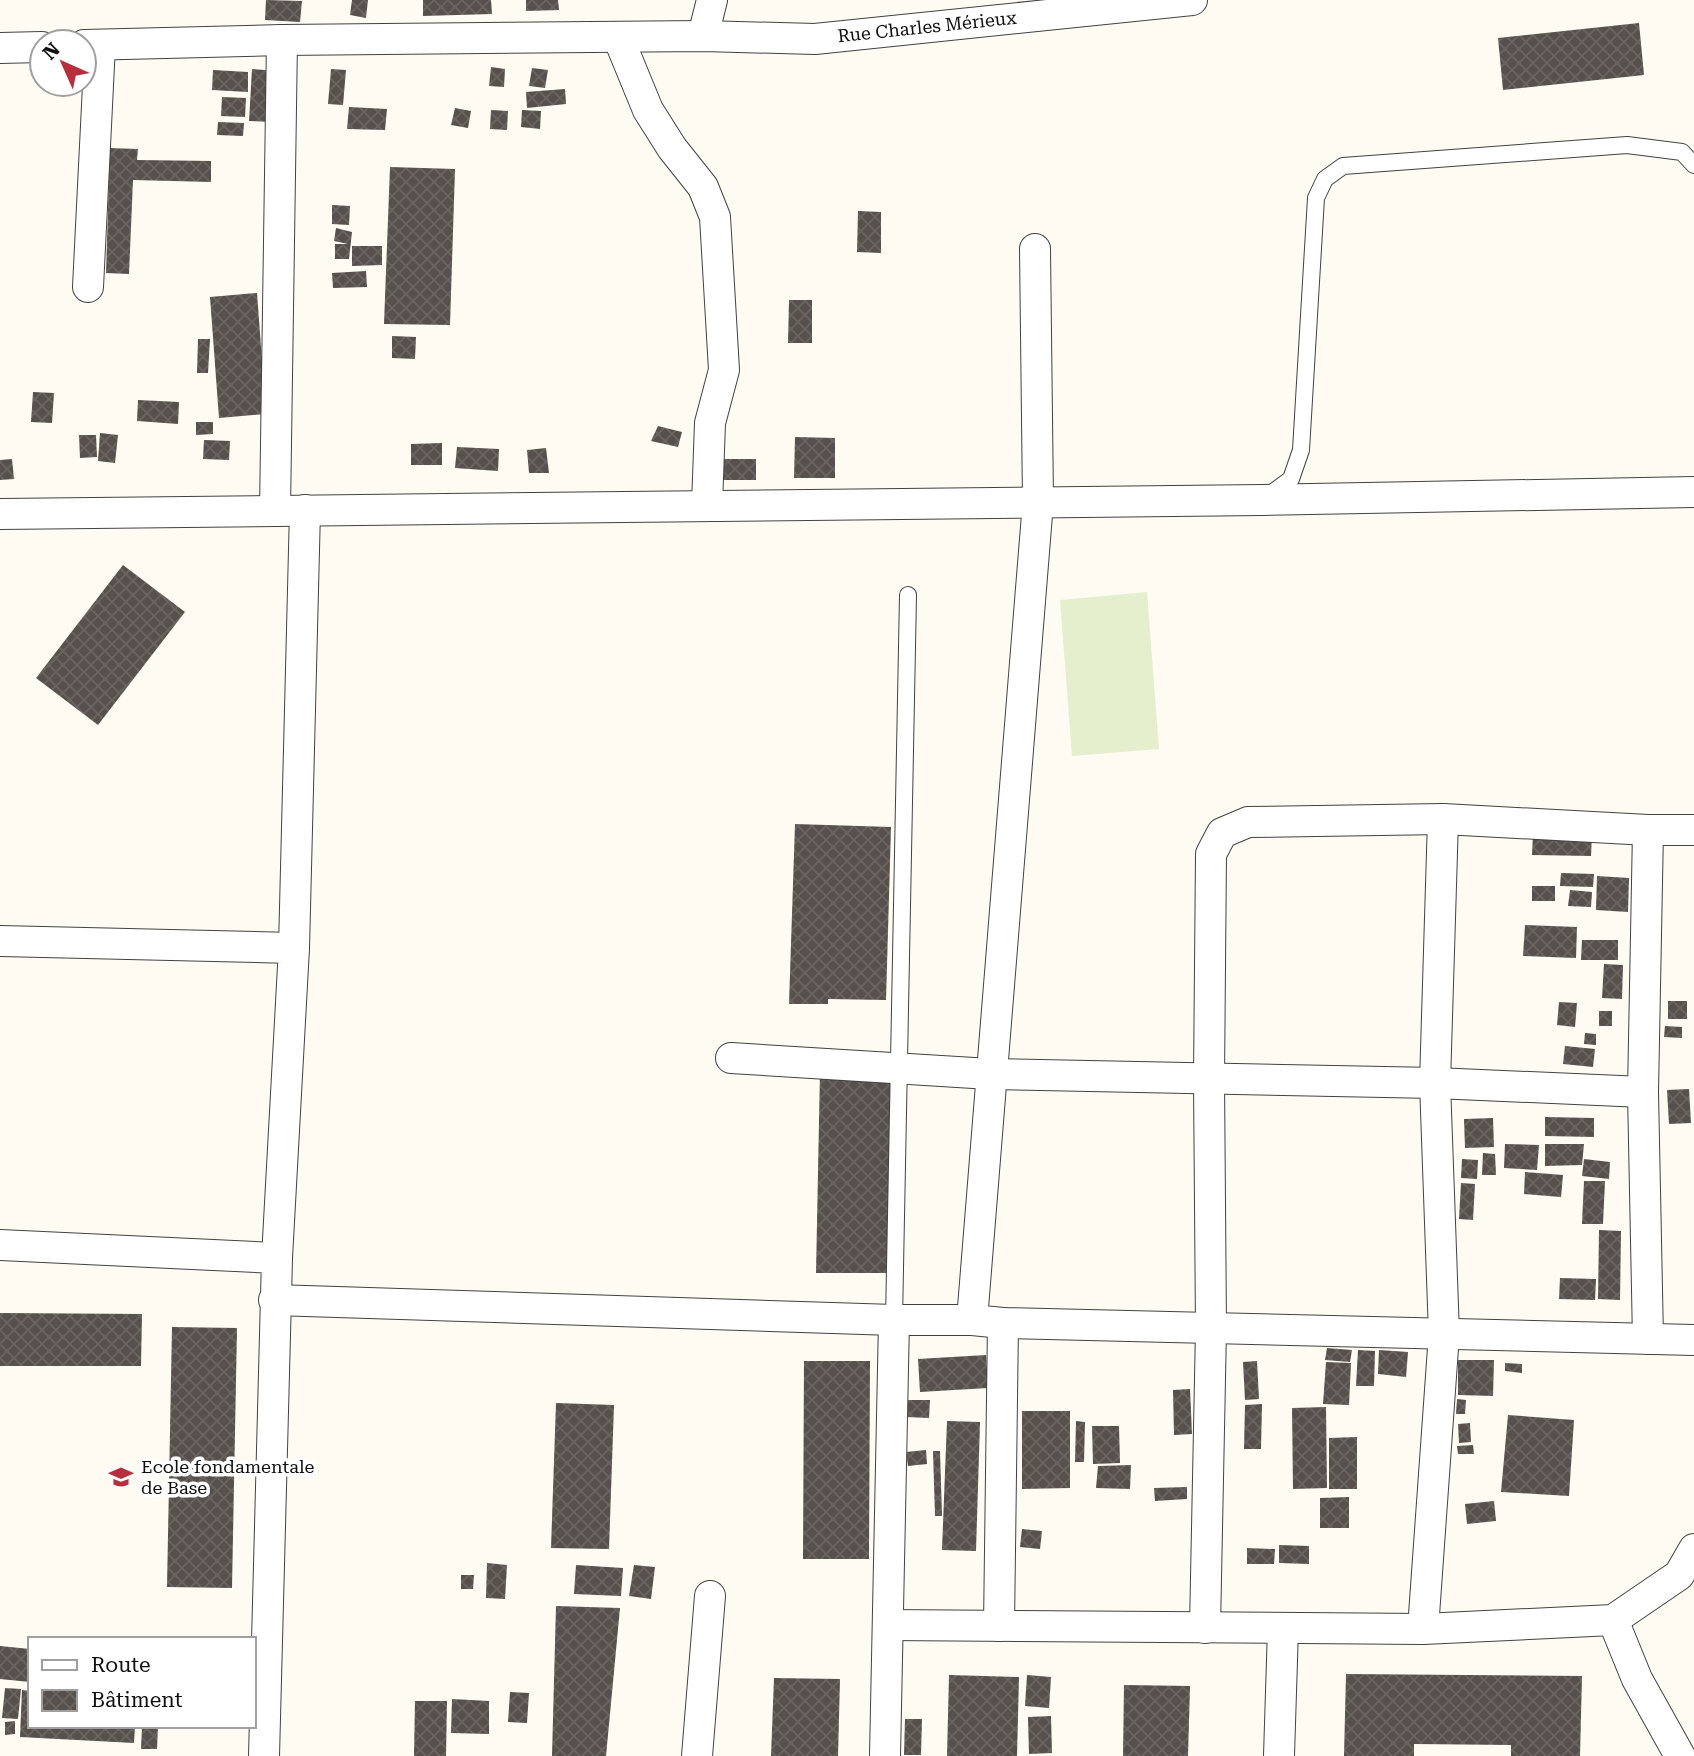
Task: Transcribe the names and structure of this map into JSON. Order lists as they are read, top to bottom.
{
  "streets": {
    "street": ["Rue Charles Mérieux"]
  },
  "places": {
    "school or university": ["Ecole fondamentale de Base"]
  },
  "legend": ["Route", "Bâtiment"],
  "north": "top left"
}
